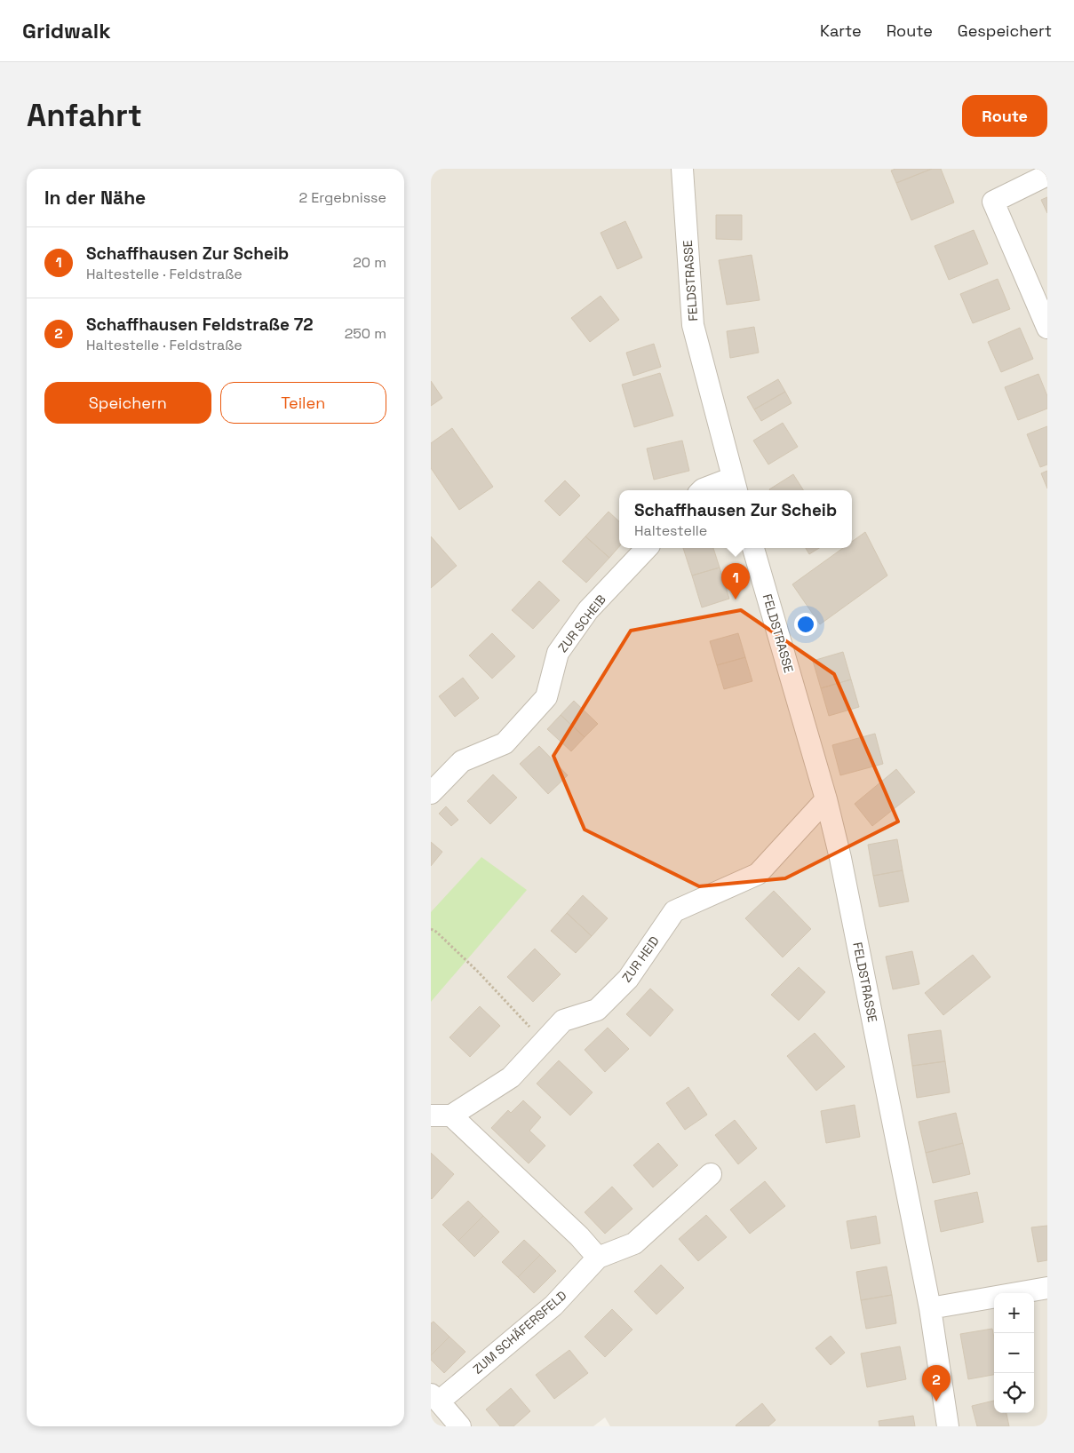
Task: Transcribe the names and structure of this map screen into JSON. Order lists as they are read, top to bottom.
{
  "streets": {
    "street": [
      "FELDSTRASSE",
      "ZUR SCHEIB",
      "ZUR HEID",
      "ZUM SCHÄFERSFELD"
    ]
  },
  "crossings": [
    ["FELDSTRASSE", "ZUR HEID"],
    ["ZUR HEID", "ZUM SCHÄFERSFELD"]
  ],
  "page": {
    "header": "Gridwalk",
    "nav": ["Karte", "Route", "Gespeichert"],
    "buttons": [
      "Route",
      ["Speichern", "Teilen"]
    ],
    "title": "Anfahrt",
    "heading": ["In der Nähe", "2 Ergebnisse"],
    "list": [
      {
        "mark": "1",
        "name": "Schaffhausen Zur Scheib",
        "note": "Haltestelle · Feldstraße",
        "value": "20 m"
      },
      {
        "mark": "2",
        "name": "Schaffhausen Feldstraße 72",
        "note": "Haltestelle · Feldstraße",
        "value": "250 m"
      }
    ],
    "popup": ["Schaffhausen Zur Scheib", "Haltestelle"],
    "pins": ["1", "2"],
    "map_buttons": ["+", "−"]
  }
}
